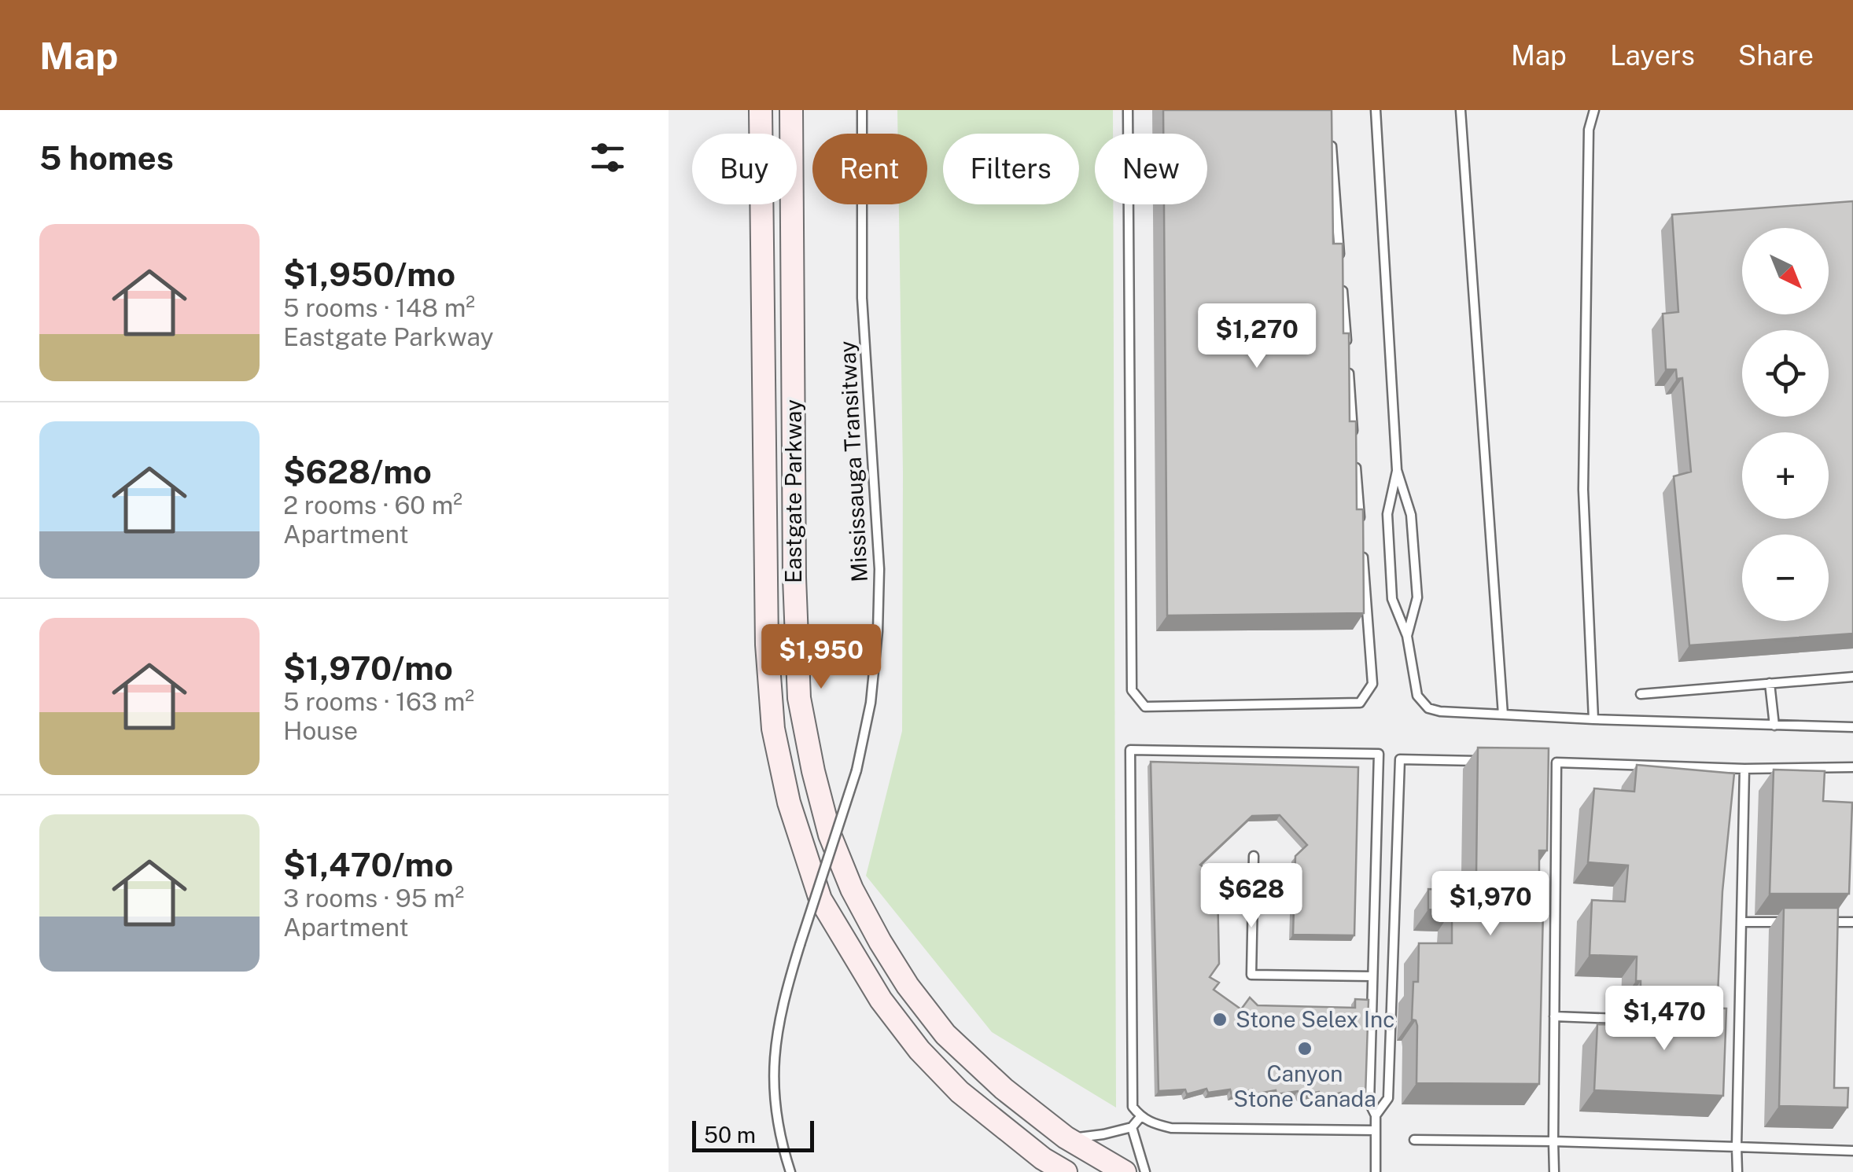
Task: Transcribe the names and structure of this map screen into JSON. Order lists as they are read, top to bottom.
{
  "streets": {
    "main road": ["Eastgate Parkway"],
    "lane": ["Mississauga Transitway"]
  },
  "places": ["Stone Selex Inc", "Canyon Stone Canada"],
  "scale_bar": "50 m",
  "north": "bottom right",
  "page": {
    "header": "Map",
    "nav": ["Map", "Layers", "Share"],
    "heading": "5 homes",
    "chip": [
      "Buy",
      "Rent",
      "Filters",
      "New"
    ],
    "list": [
      {
        "name": "$1,950/mo",
        "note": "5 rooms · 148 m² · Eastgate Parkway"
      },
      {
        "name": "$628/mo",
        "note": "2 rooms · 60 m² · Apartment"
      },
      {
        "name": "$1,970/mo",
        "note": "5 rooms · 163 m² · House"
      },
      {
        "name": "$1,470/mo",
        "note": "3 rooms · 95 m² · Apartment"
      }
    ],
    "map_buttons": ["+", "−"],
    "price": [
      "$1,270",
      "$1,950",
      "$628",
      "$1,970",
      "$1,470"
    ],
    "scale": "50 m"
  }
}
